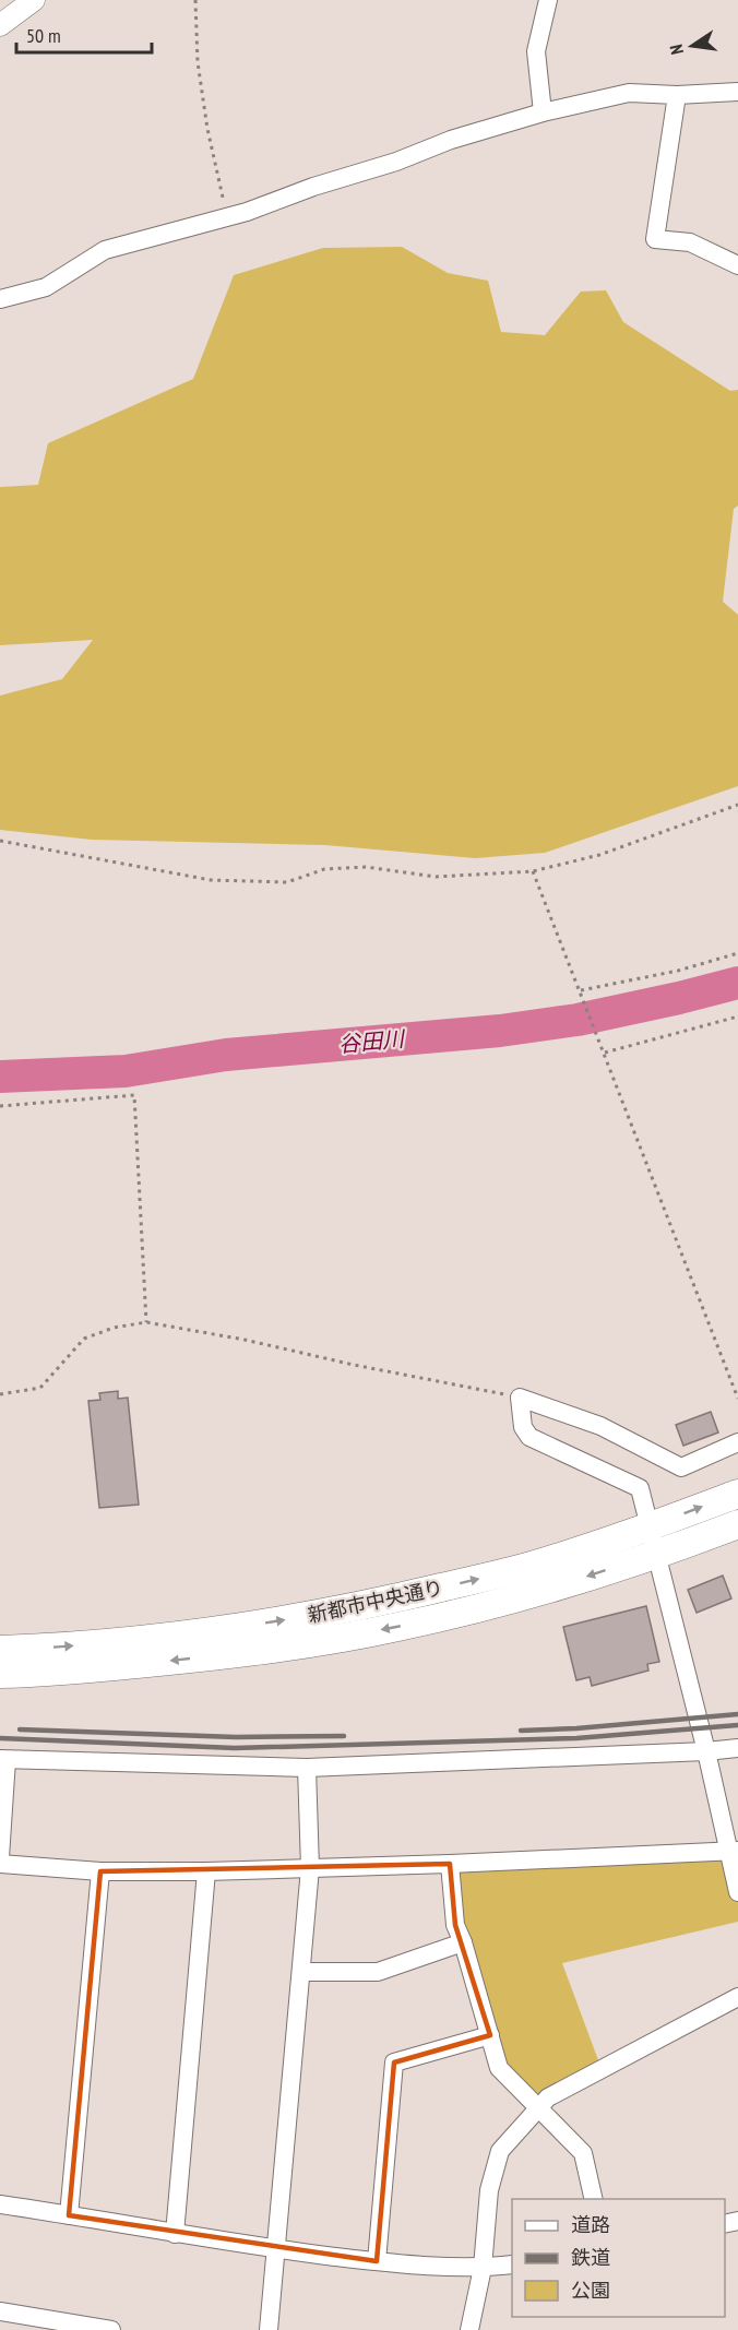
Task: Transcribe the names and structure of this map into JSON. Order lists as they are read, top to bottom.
{
  "streets": {
    "main road": ["新都市中央通り"]
  },
  "water": ["谷田川"],
  "legend": ["道路", "鉄道", "公園"],
  "scale_bar": "50 m",
  "north": "left"
}
